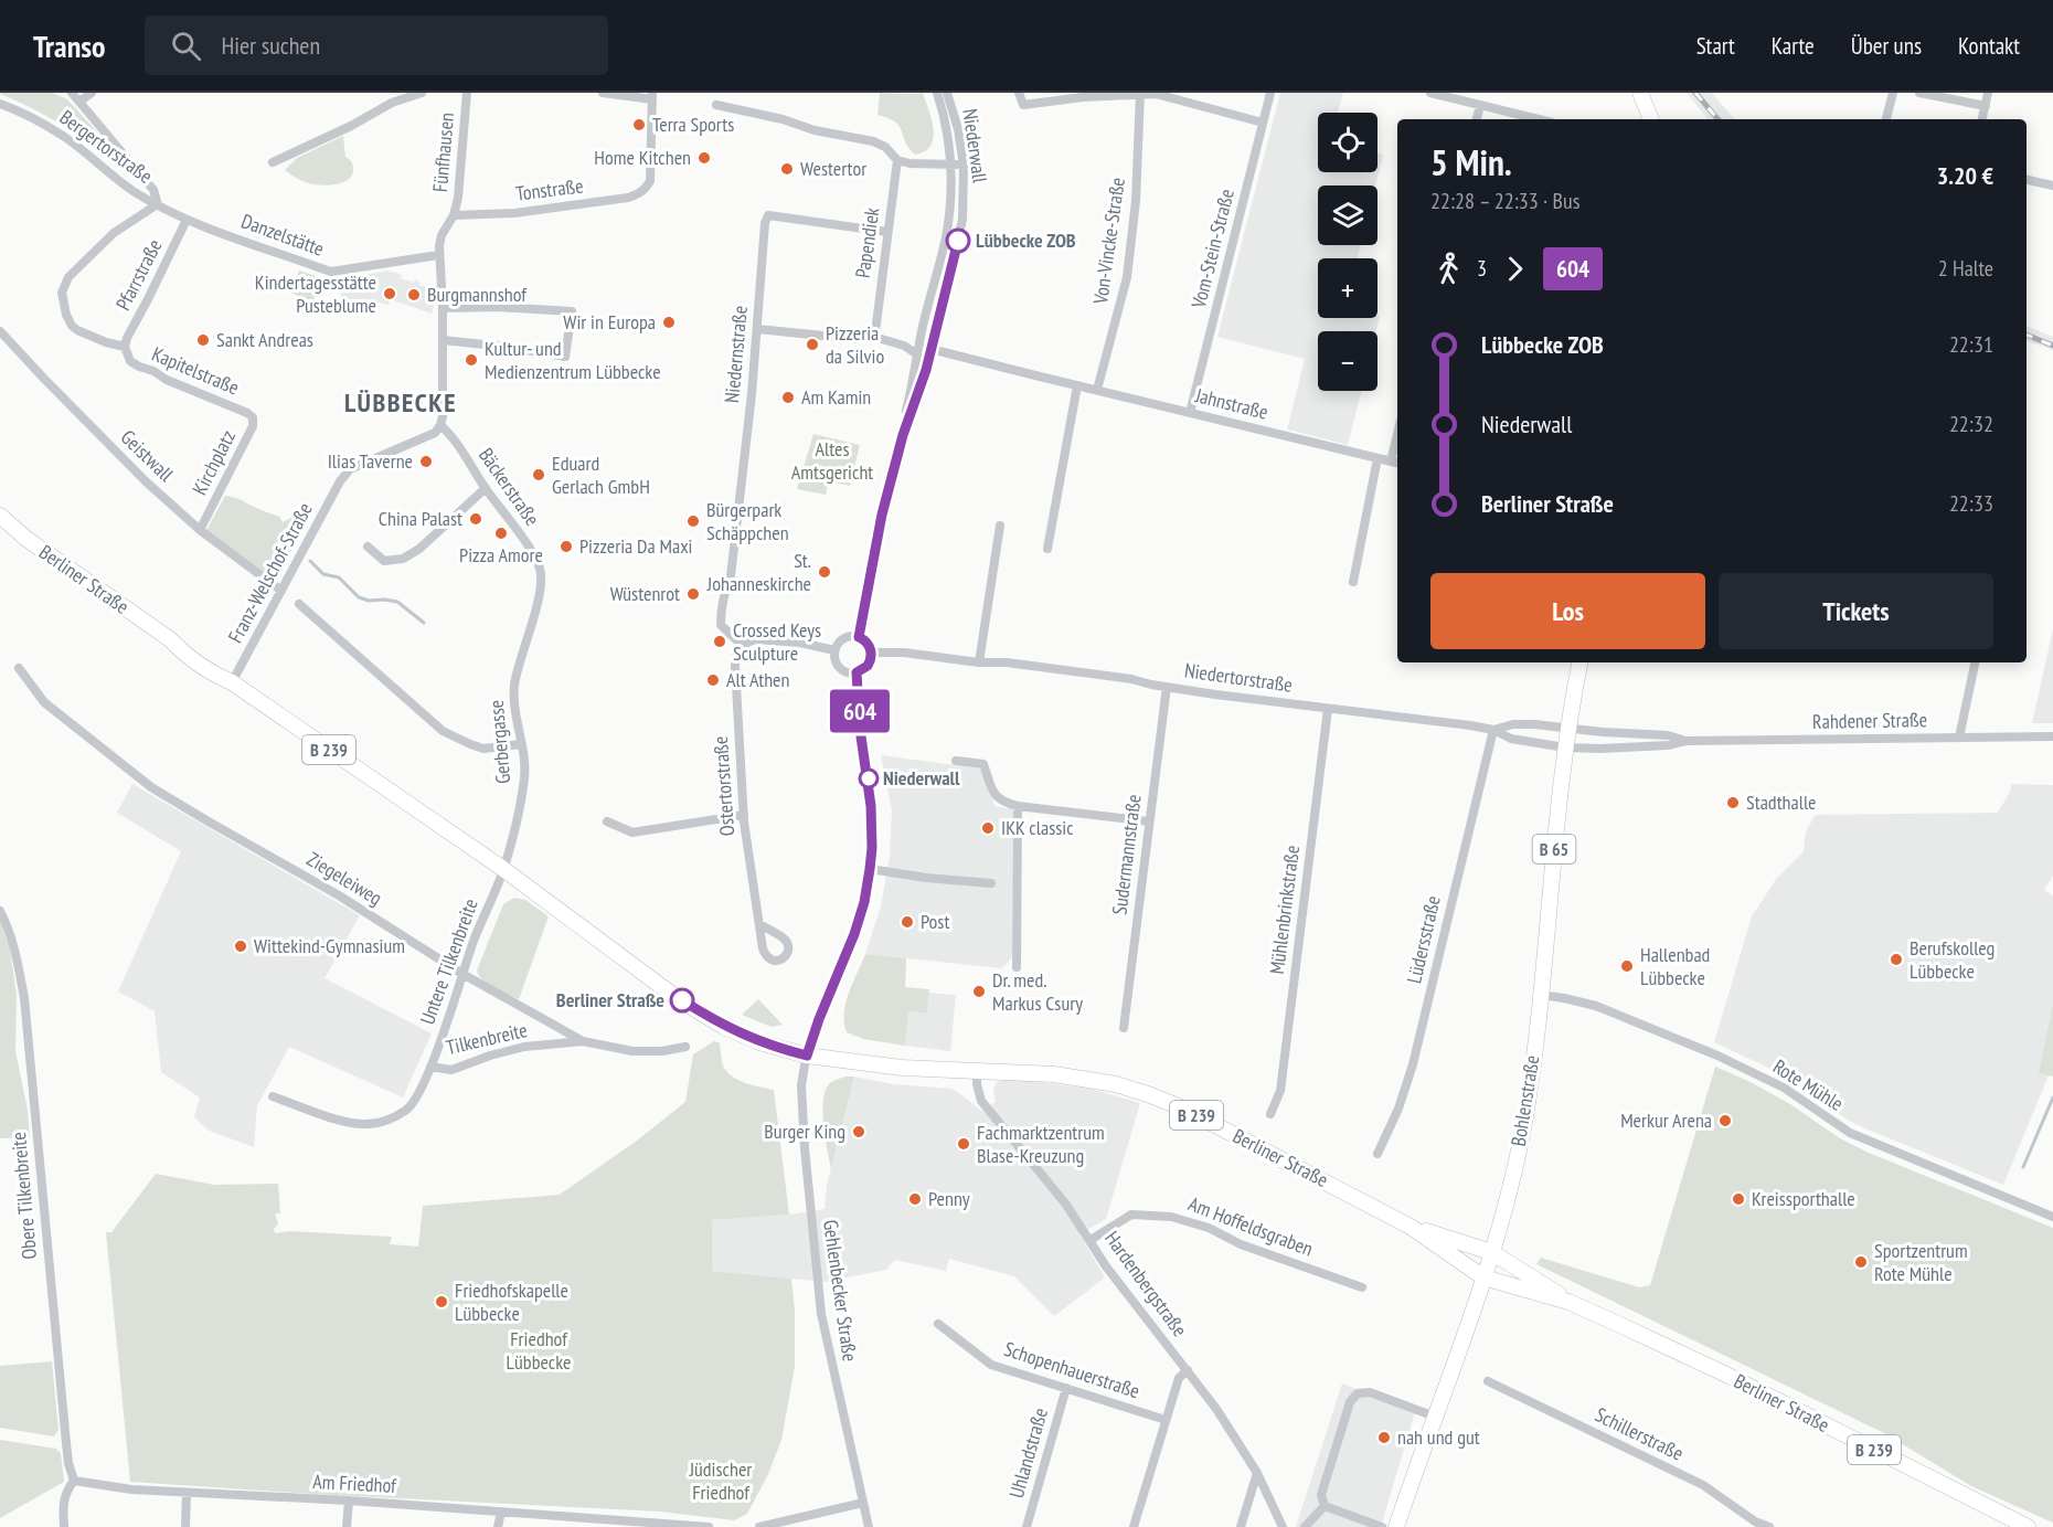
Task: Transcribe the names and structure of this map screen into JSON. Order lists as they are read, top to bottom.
{
  "streets": {
    "main road": [
      "Berliner Straße",
      "B 239",
      "B 65",
      "Bohlenstraße"
    ],
    "street": [
      "Niederwall",
      "Bergertorstraße",
      "Fünfhausen",
      "Tonstraße",
      "Danzelstätte",
      "Von-Vincke-Straße",
      "Papendiek",
      "Vom-Stein-Straße",
      "Pfarrstraße",
      "Niedernstraße",
      "Kapitelstraße",
      "Jahnstraße",
      "Geistwall",
      "Kirchplatz",
      "Bäckerstraße",
      "Franz-Welschof-Straße",
      "Niedertorstraße",
      "Rahdener Straße",
      "Gerbergasse",
      "Ostertorstraße",
      "Sudermannstraße",
      "Ziegeleiweg",
      "Mühlenbrinkstraße",
      "Lüdersstraße",
      "Untere Tilkenbreite",
      "Tilkenbreite",
      "Rote Mühle",
      "Obere Tilkenbreite",
      "Am Hoffeldsgraben",
      "Hardenbergstraße",
      "Gehlenbecker Straße",
      "Schopenhauerstraße",
      "Schillerstraße",
      "Uhlandstraße",
      "Am Friedhof"
    ]
  },
  "crossings": [
    ["Niederwall", "Jahnstraße"],
    ["Niederwall", "Niedertorstraße"],
    ["Bergertorstraße", "Danzelstätte"],
    ["Bergertorstraße", "Kapitelstraße"],
    ["Fünfhausen", "Tonstraße"],
    ["Danzelstätte", "Pfarrstraße"],
    ["Danzelstätte", "Kapitelstraße"],
    ["Von-Vincke-Straße", "Jahnstraße"],
    ["Papendiek", "Niedernstraße"],
    ["Vom-Stein-Straße", "Jahnstraße"],
    ["Pfarrstraße", "Kapitelstraße"],
    ["Niedernstraße", "Ostertorstraße"],
    ["Kapitelstraße", "Kirchplatz"],
    ["Geistwall", "Kirchplatz"],
    ["Geistwall", "Franz-Welschof-Straße"],
    ["Bäckerstraße", "Franz-Welschof-Straße"],
    ["Bäckerstraße", "Gerbergasse"],
    ["Franz-Welschof-Straße", "Berliner Straße"],
    ["Berliner Straße", "Gerbergasse"],
    ["Berliner Straße", "Untere Tilkenbreite"],
    ["Berliner Straße", "Bohlenstraße"],
    ["Berliner Straße", "Hardenbergstraße"],
    ["Berliner Straße", "Gehlenbecker Straße"],
    ["Niedertorstraße", "Rahdener Straße"],
    ["Niedertorstraße", "Sudermannstraße"],
    ["Niedertorstraße", "Mühlenbrinkstraße"],
    ["Niedertorstraße", "Lüdersstraße"],
    ["Niedertorstraße", "Bohlenstraße"],
    ["Rahdener Straße", "Bohlenstraße"],
    ["Gerbergasse", "Untere Tilkenbreite"],
    ["Ziegeleiweg", "Untere Tilkenbreite"],
    ["Ziegeleiweg", "Tilkenbreite"],
    ["Untere Tilkenbreite", "Tilkenbreite"],
    ["Rote Mühle", "Bohlenstraße"],
    ["Obere Tilkenbreite", "Am Friedhof"],
    ["Am Hoffeldsgraben", "Hardenbergstraße"],
    ["Schopenhauerstraße", "Uhlandstraße"]
  ],
  "districts": ["LÜBBECKE"],
  "parks": ["Altes Amtsgericht", "Friedhof Lübbecke", "Jüdischer Friedhof"],
  "places": [
    "Terra Sports",
    "Home Kitchen",
    "Westertor",
    "Lübbecke ZOB",
    "Kindertagesstätte Pusteblume",
    "Burgmannshof",
    "Wir in Europa",
    "Sankt Andreas",
    "Pizzeria da Silvio",
    "Kultur- und Medienzentrum Lübbecke",
    "Am Kamin",
    "Ilias Taverne",
    "Eduard Gerlach GmbH",
    "China Palast",
    "Bürgerpark Schäppchen",
    "Pizza Amore",
    "Pizzeria Da Maxi",
    "St. Johanneskirche",
    "Wüstenrot",
    "Crossed Keys Sculpture",
    "Alt Athen",
    "Niederwall",
    "Stadthalle",
    "IKK classic",
    "Post",
    "Wittekind-Gymnasium",
    "Berufskolleg Lübbecke",
    "Hallenbad Lübbecke",
    "Dr. med. Markus Csury",
    "Berliner Straße",
    "Merkur Arena",
    "Burger King",
    "Fachmarktzentrum Blase-Kreuzung",
    "Penny",
    "Kreissporthalle",
    "Sportzentrum Rote Mühle",
    "Friedhofskapelle Lübbecke",
    "nah und gut"
  ],
  "lines": ["bus line 604"],
  "page": {
    "header": "Transo",
    "search": "Hier suchen",
    "nav": [
      "Start",
      "Karte",
      "Über uns",
      "Kontakt"
    ],
    "on_map": "604",
    "map_buttons": ["+", "−"],
    "heading": ["5 Min.", "22:28 – 22:33 · Bus", "3.20 €"],
    "legs": ["3", "604", "2 Halte"],
    "list": [
      {
        "name": "Lübbecke ZOB",
        "value": "22:31"
      },
      {
        "name": "Niederwall",
        "value": "22:32"
      },
      {
        "name": "Berliner Straße",
        "value": "22:33"
      }
    ],
    "buttons": ["Los", "Tickets"]
  }
}
